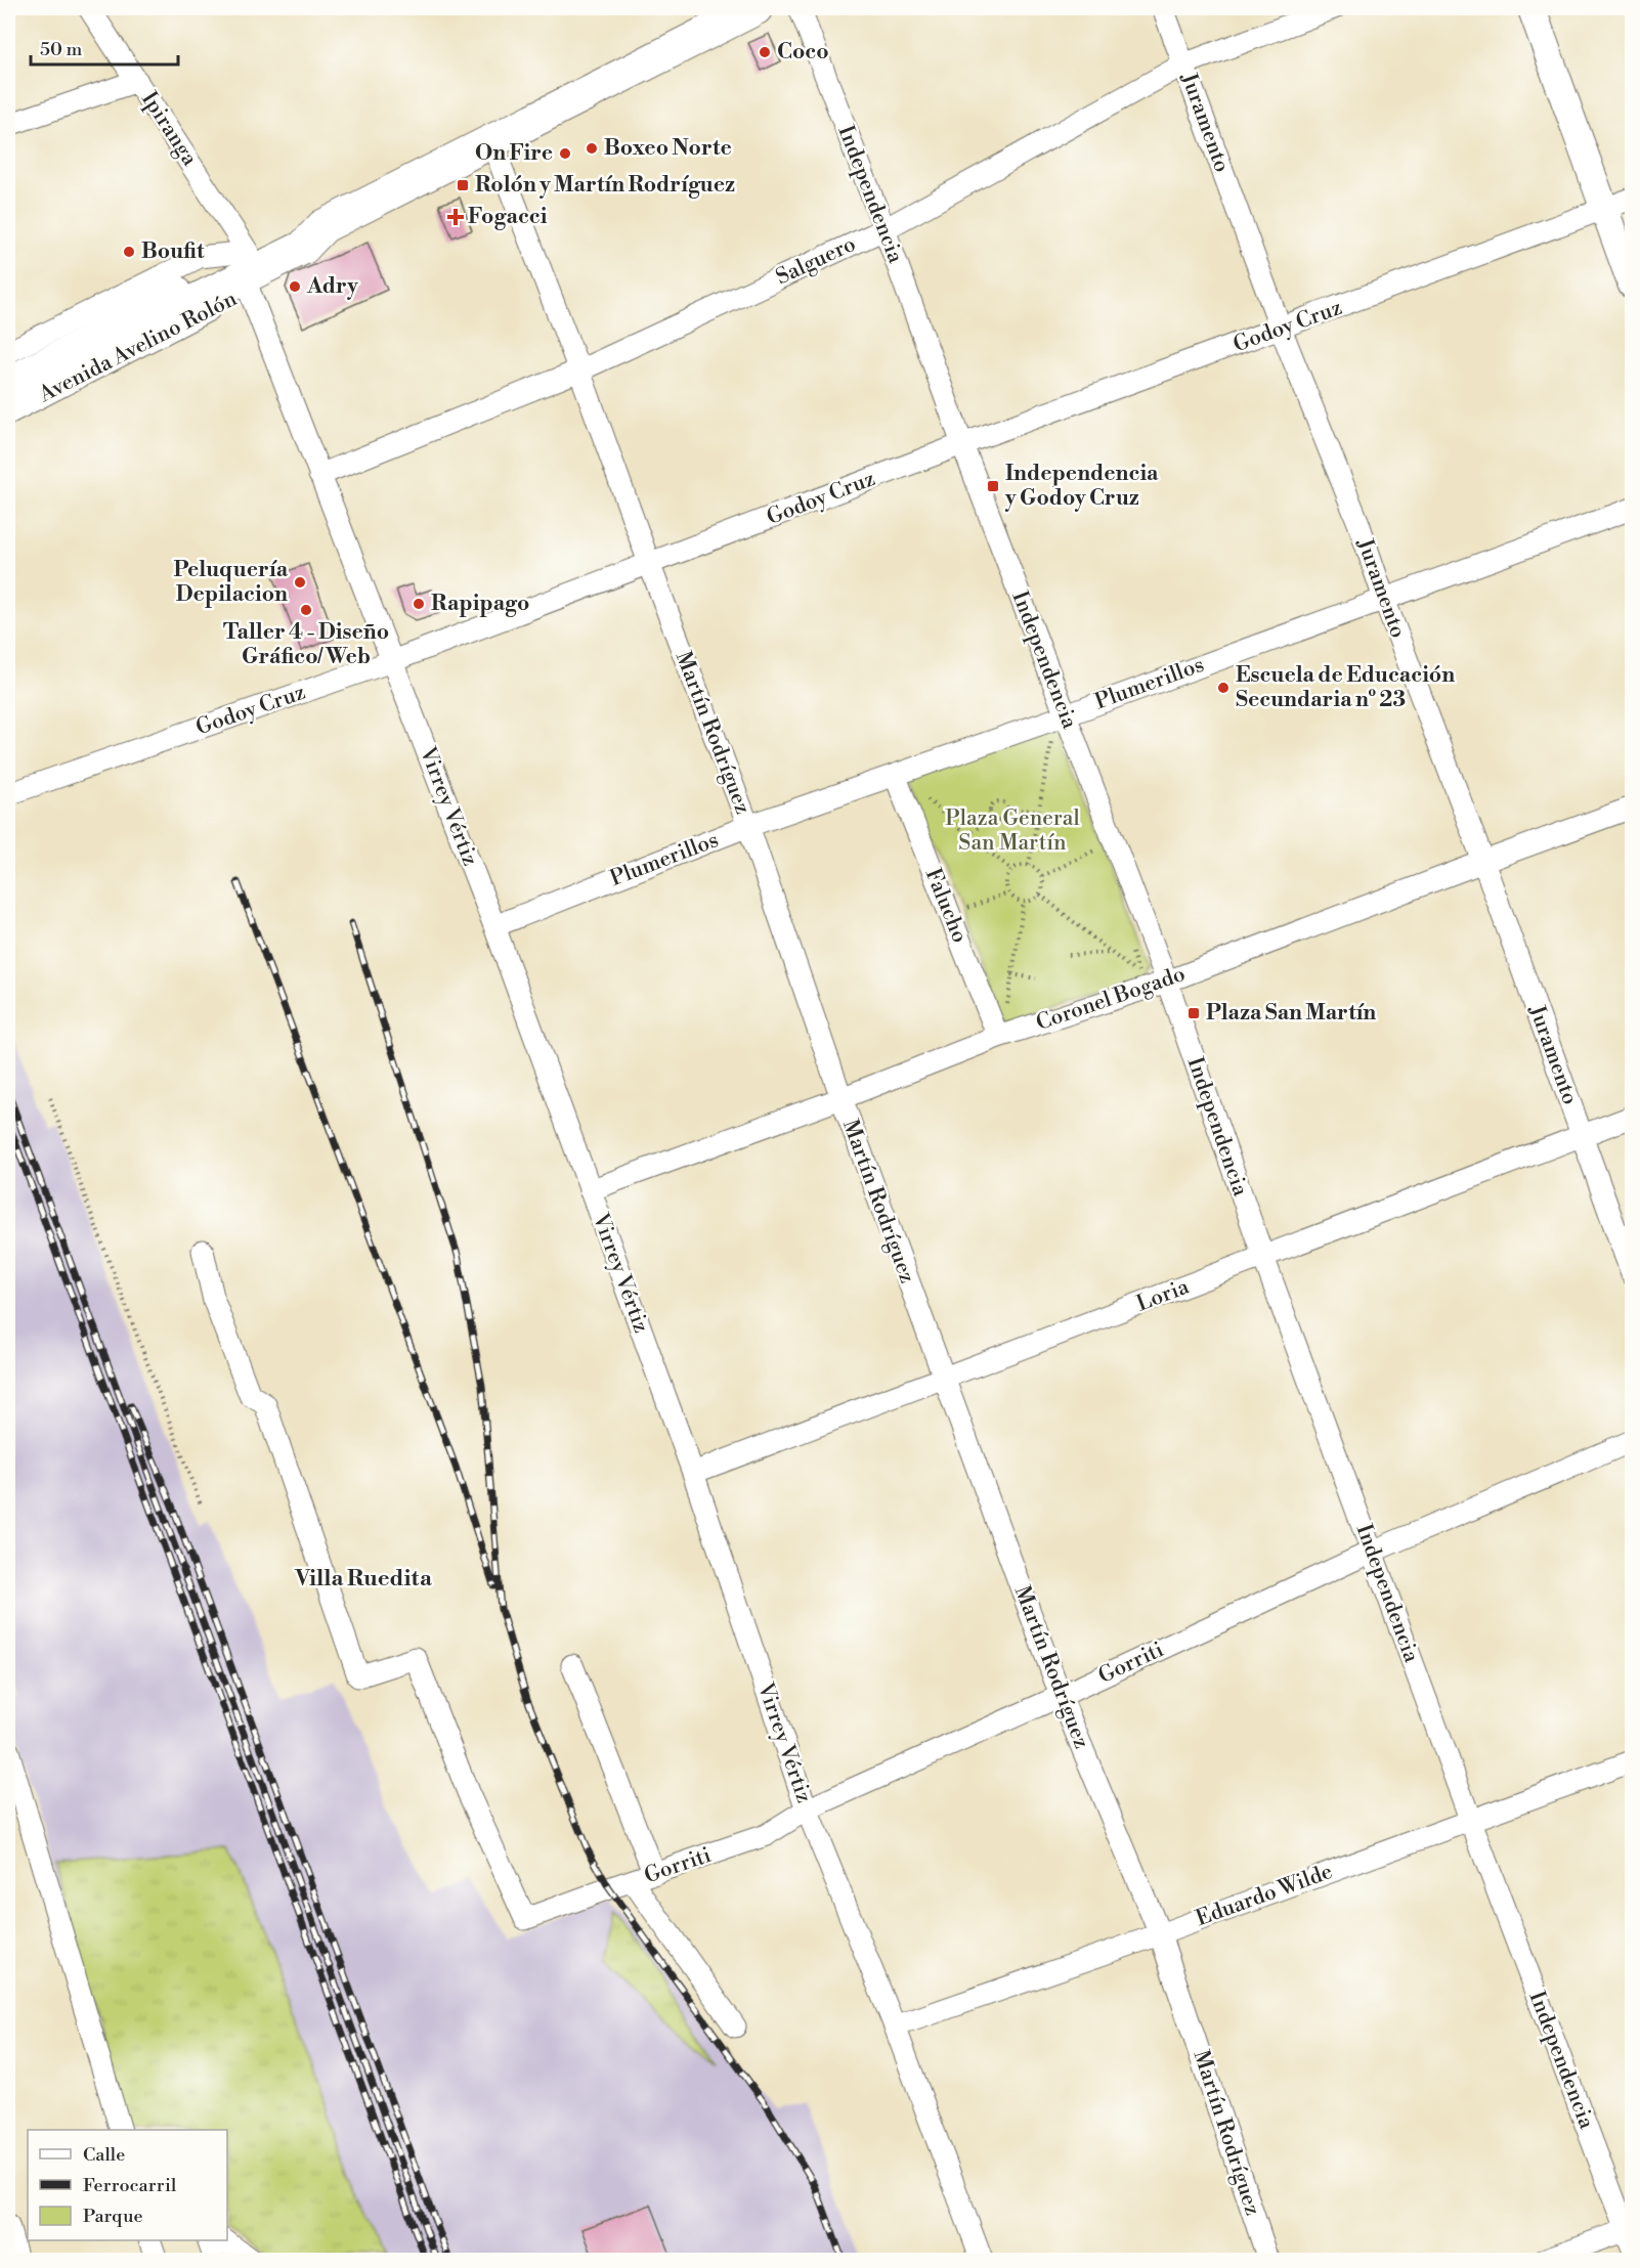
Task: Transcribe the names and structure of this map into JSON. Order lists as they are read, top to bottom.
{
  "streets": {
    "main road": ["Avenida Avelino Rolón"],
    "street": [
      "Juramento",
      "Ipiranga",
      "Independencia",
      "Salguero",
      "Godoy Cruz",
      "Plumerillos",
      "Martín Rodríguez",
      "Virrey Vértiz",
      "Falucho",
      "Coronel Bogado",
      "Loria",
      "Gorriti",
      "Eduardo Wilde"
    ]
  },
  "crossings": [
    ["Juramento", "Salguero"],
    ["Juramento", "Godoy Cruz"],
    ["Juramento", "Plumerillos"],
    ["Juramento", "Coronel Bogado"],
    ["Juramento", "Loria"],
    ["Ipiranga", "Avenida Avelino Rolón"],
    ["Ipiranga", "Virrey Vértiz"],
    ["Independencia", "Salguero"],
    ["Independencia", "Godoy Cruz"],
    ["Independencia", "Plumerillos"],
    ["Independencia", "Coronel Bogado"],
    ["Independencia", "Loria"],
    ["Independencia", "Gorriti"],
    ["Independencia", "Eduardo Wilde"],
    ["Salguero", "Martín Rodríguez"],
    ["Salguero", "Virrey Vértiz"],
    ["Godoy Cruz", "Martín Rodríguez"],
    ["Godoy Cruz", "Virrey Vértiz"],
    ["Avenida Avelino Rolón", "Martín Rodríguez"],
    ["Avenida Avelino Rolón", "Virrey Vértiz"],
    ["Plumerillos", "Martín Rodríguez"],
    ["Plumerillos", "Virrey Vértiz"],
    ["Plumerillos", "Falucho"],
    ["Martín Rodríguez", "Coronel Bogado"],
    ["Martín Rodríguez", "Loria"],
    ["Martín Rodríguez", "Gorriti"],
    ["Martín Rodríguez", "Eduardo Wilde"],
    ["Virrey Vértiz", "Coronel Bogado"],
    ["Virrey Vértiz", "Loria"],
    ["Virrey Vértiz", "Gorriti"],
    ["Virrey Vértiz", "Eduardo Wilde"],
    ["Falucho", "Coronel Bogado"]
  ],
  "districts": ["Villa Ruedita"],
  "parks": ["Plaza General San Martín"],
  "places": {
    "other": [
      "Coco",
      "Boxeo Norte",
      "On Fire",
      "Boufit",
      "Adry",
      "Peluquería Depilacion",
      "Rapipago",
      "Taller 4 - Diseño Gráfico/ Web",
      "Escuela de Educación Secundaria nº 23"
    ],
    "transit": ["Rolón y Martín Rodríguez", "Independencia y Godoy Cruz", "Plaza San Martín"],
    "health": ["Fogacci"]
  },
  "legend": ["Calle", "Ferrocarril", "Parque"],
  "scale_bar": "50 m"
}
